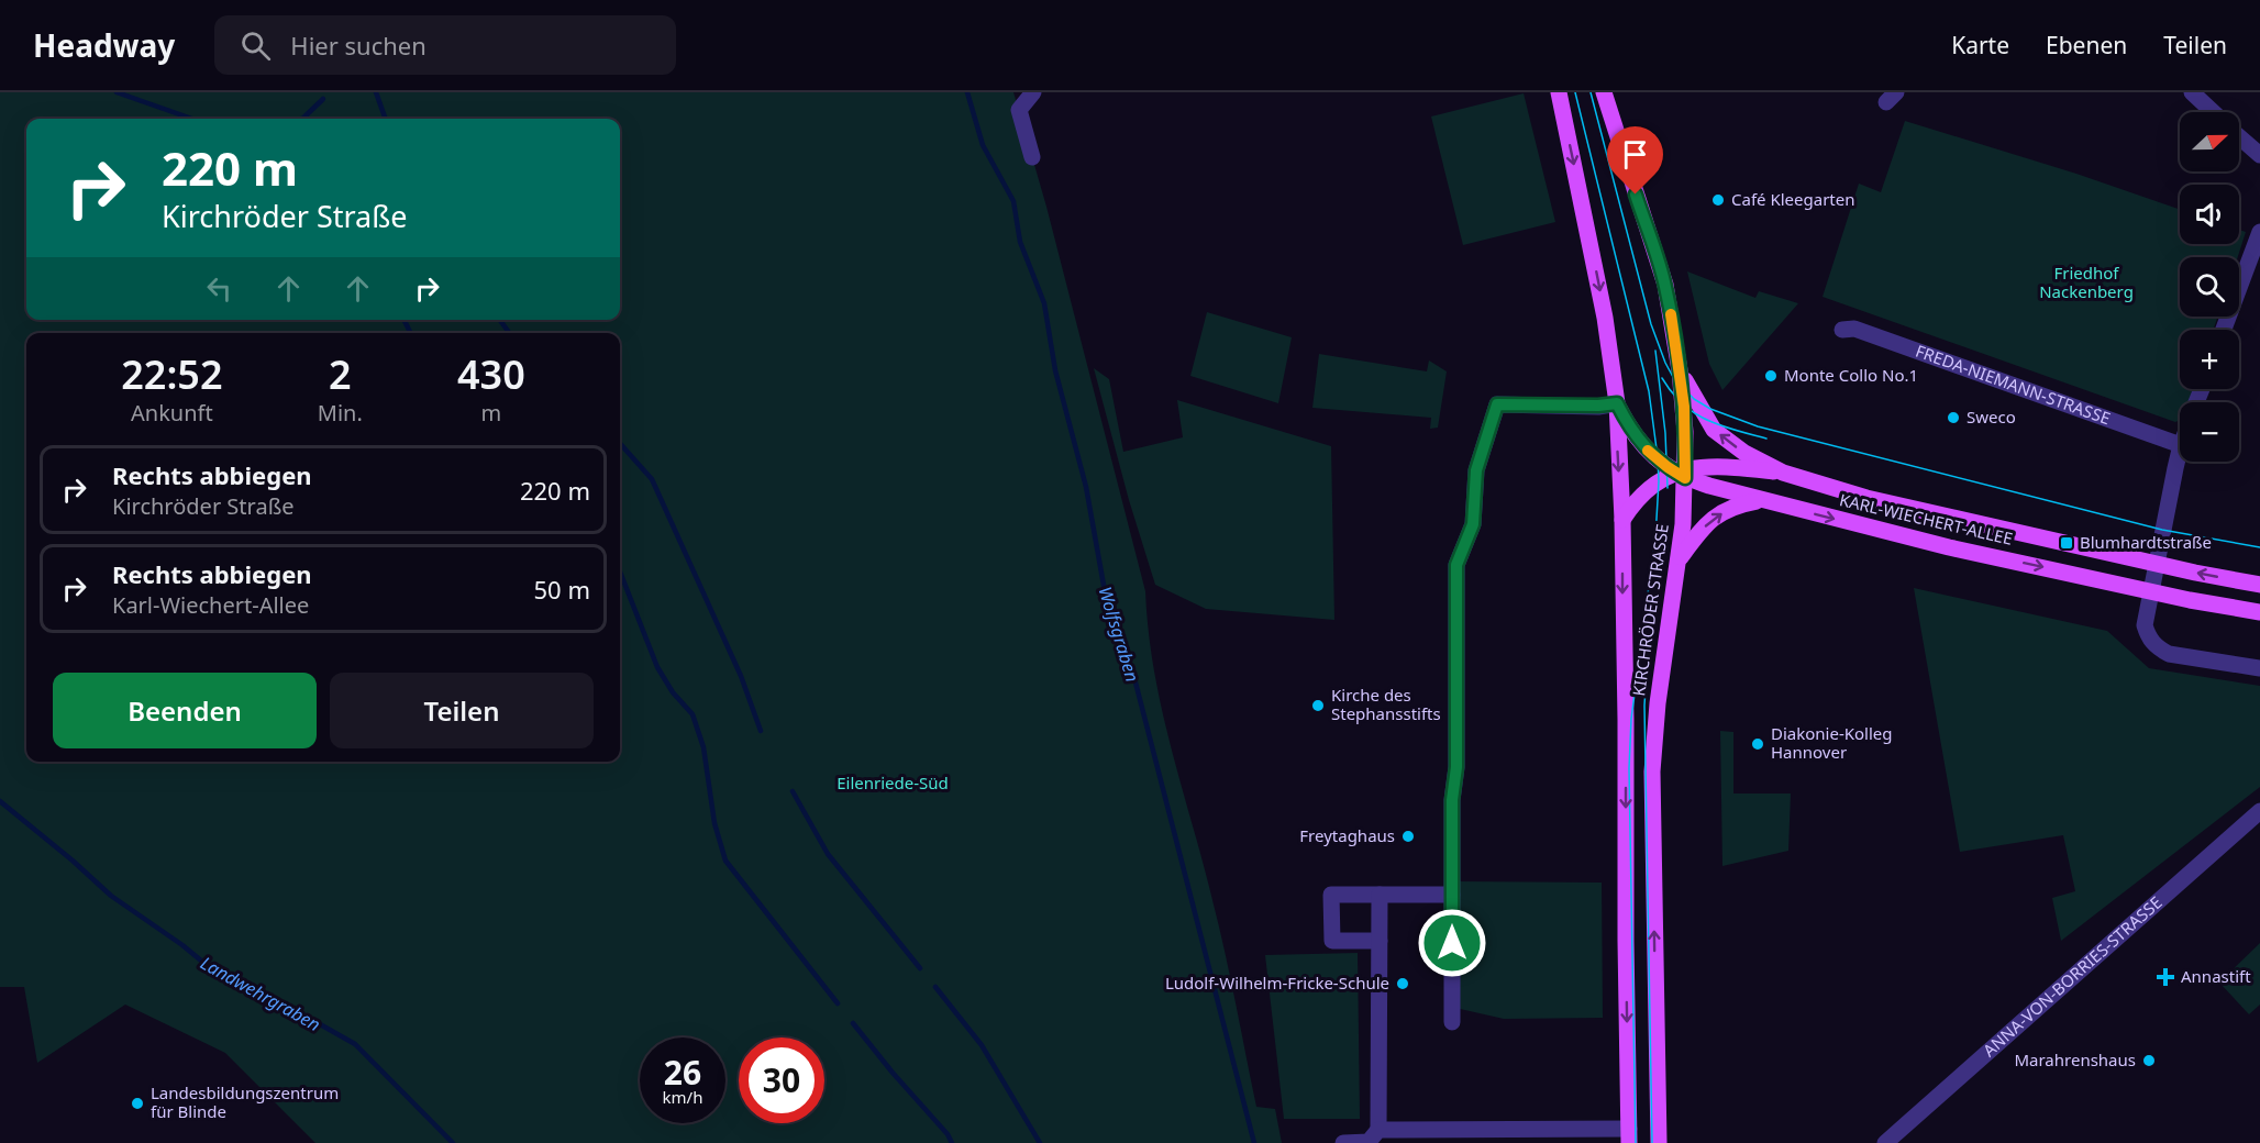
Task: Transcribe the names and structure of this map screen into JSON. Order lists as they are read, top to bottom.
{
  "streets": {
    "main road": ["KARL-WIECHERT-ALLEE", "KIRCHRÖDER STRASSE"],
    "street": ["FREDA-NIEMANN-STRASSE", "ANNA-VON-BORRIES-STRASSE"]
  },
  "crossings": [
    ["KARL-WIECHERT-ALLEE", "KIRCHRÖDER STRASSE"]
  ],
  "water": ["Wolfsgraben", "Landwehrgraben"],
  "parks": ["Friedhof Nackenberg", "Eilenriede-Süd"],
  "places": {
    "other": [
      "Café Kleegarten",
      "Monte Collo No.1",
      "Sweco",
      "Kirche des Stephansstifts",
      "Diakonie-Kolleg Hannover",
      "Freytaghaus",
      "Ludolf-Wilhelm-Fricke-Schule",
      "Marahrenshaus",
      "Landesbildungszentrum für Blinde"
    ],
    "transit": ["Blumhardtstraße"],
    "health": ["Annastift"]
  },
  "north": "right",
  "page": {
    "header": "Headway",
    "search": "Hier suchen",
    "nav": ["Karte", "Ebenen", "Teilen"],
    "map_buttons": ["+", "−"],
    "turn": ["220 m", "Kirchröder Straße"],
    "eta": [
      "22:52",
      "Ankunft",
      "2",
      "Min.",
      "430",
      "m"
    ],
    "list": [
      {
        "name": "Rechts abbiegen",
        "note": "Kirchröder Straße",
        "value": "220 m"
      },
      {
        "name": "Rechts abbiegen",
        "note": "Karl-Wiechert-Allee",
        "value": "50 m"
      }
    ],
    "buttons": ["Beenden", "Teilen"],
    "speed": "26 km/h",
    "limit": "30"
  }
}
